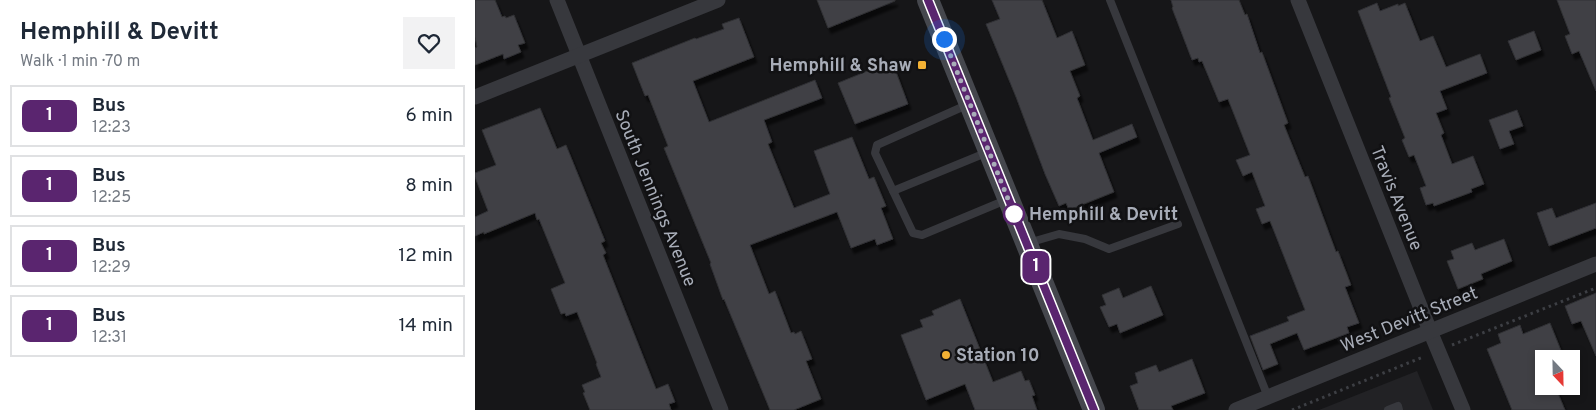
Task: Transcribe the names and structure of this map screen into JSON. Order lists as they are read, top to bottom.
{
  "streets": {
    "street": ["South Jennings Avenue", "Travis Avenue", "West Devitt Street"]
  },
  "crossings": [
    ["Travis Avenue", "West Devitt Street"]
  ],
  "places": {
    "transit": ["Hemphill & Shaw"],
    "other": ["Hemphill & Devitt", "Station 10"]
  },
  "lines": ["bus line 1"],
  "north": "bottom",
  "page": {
    "heading": ["Hemphill & Devitt", "Walk · 1 min · 70 m"],
    "on_map": "1",
    "list": [
      {
        "mark": "1",
        "name": "Bus",
        "note": "12:23",
        "value": "6 min"
      },
      {
        "mark": "1",
        "name": "Bus",
        "note": "12:25",
        "value": "8 min"
      },
      {
        "mark": "1",
        "name": "Bus",
        "note": "12:29",
        "value": "12 min"
      },
      {
        "mark": "1",
        "name": "Bus",
        "note": "12:31",
        "value": "14 min"
      }
    ]
  }
}
